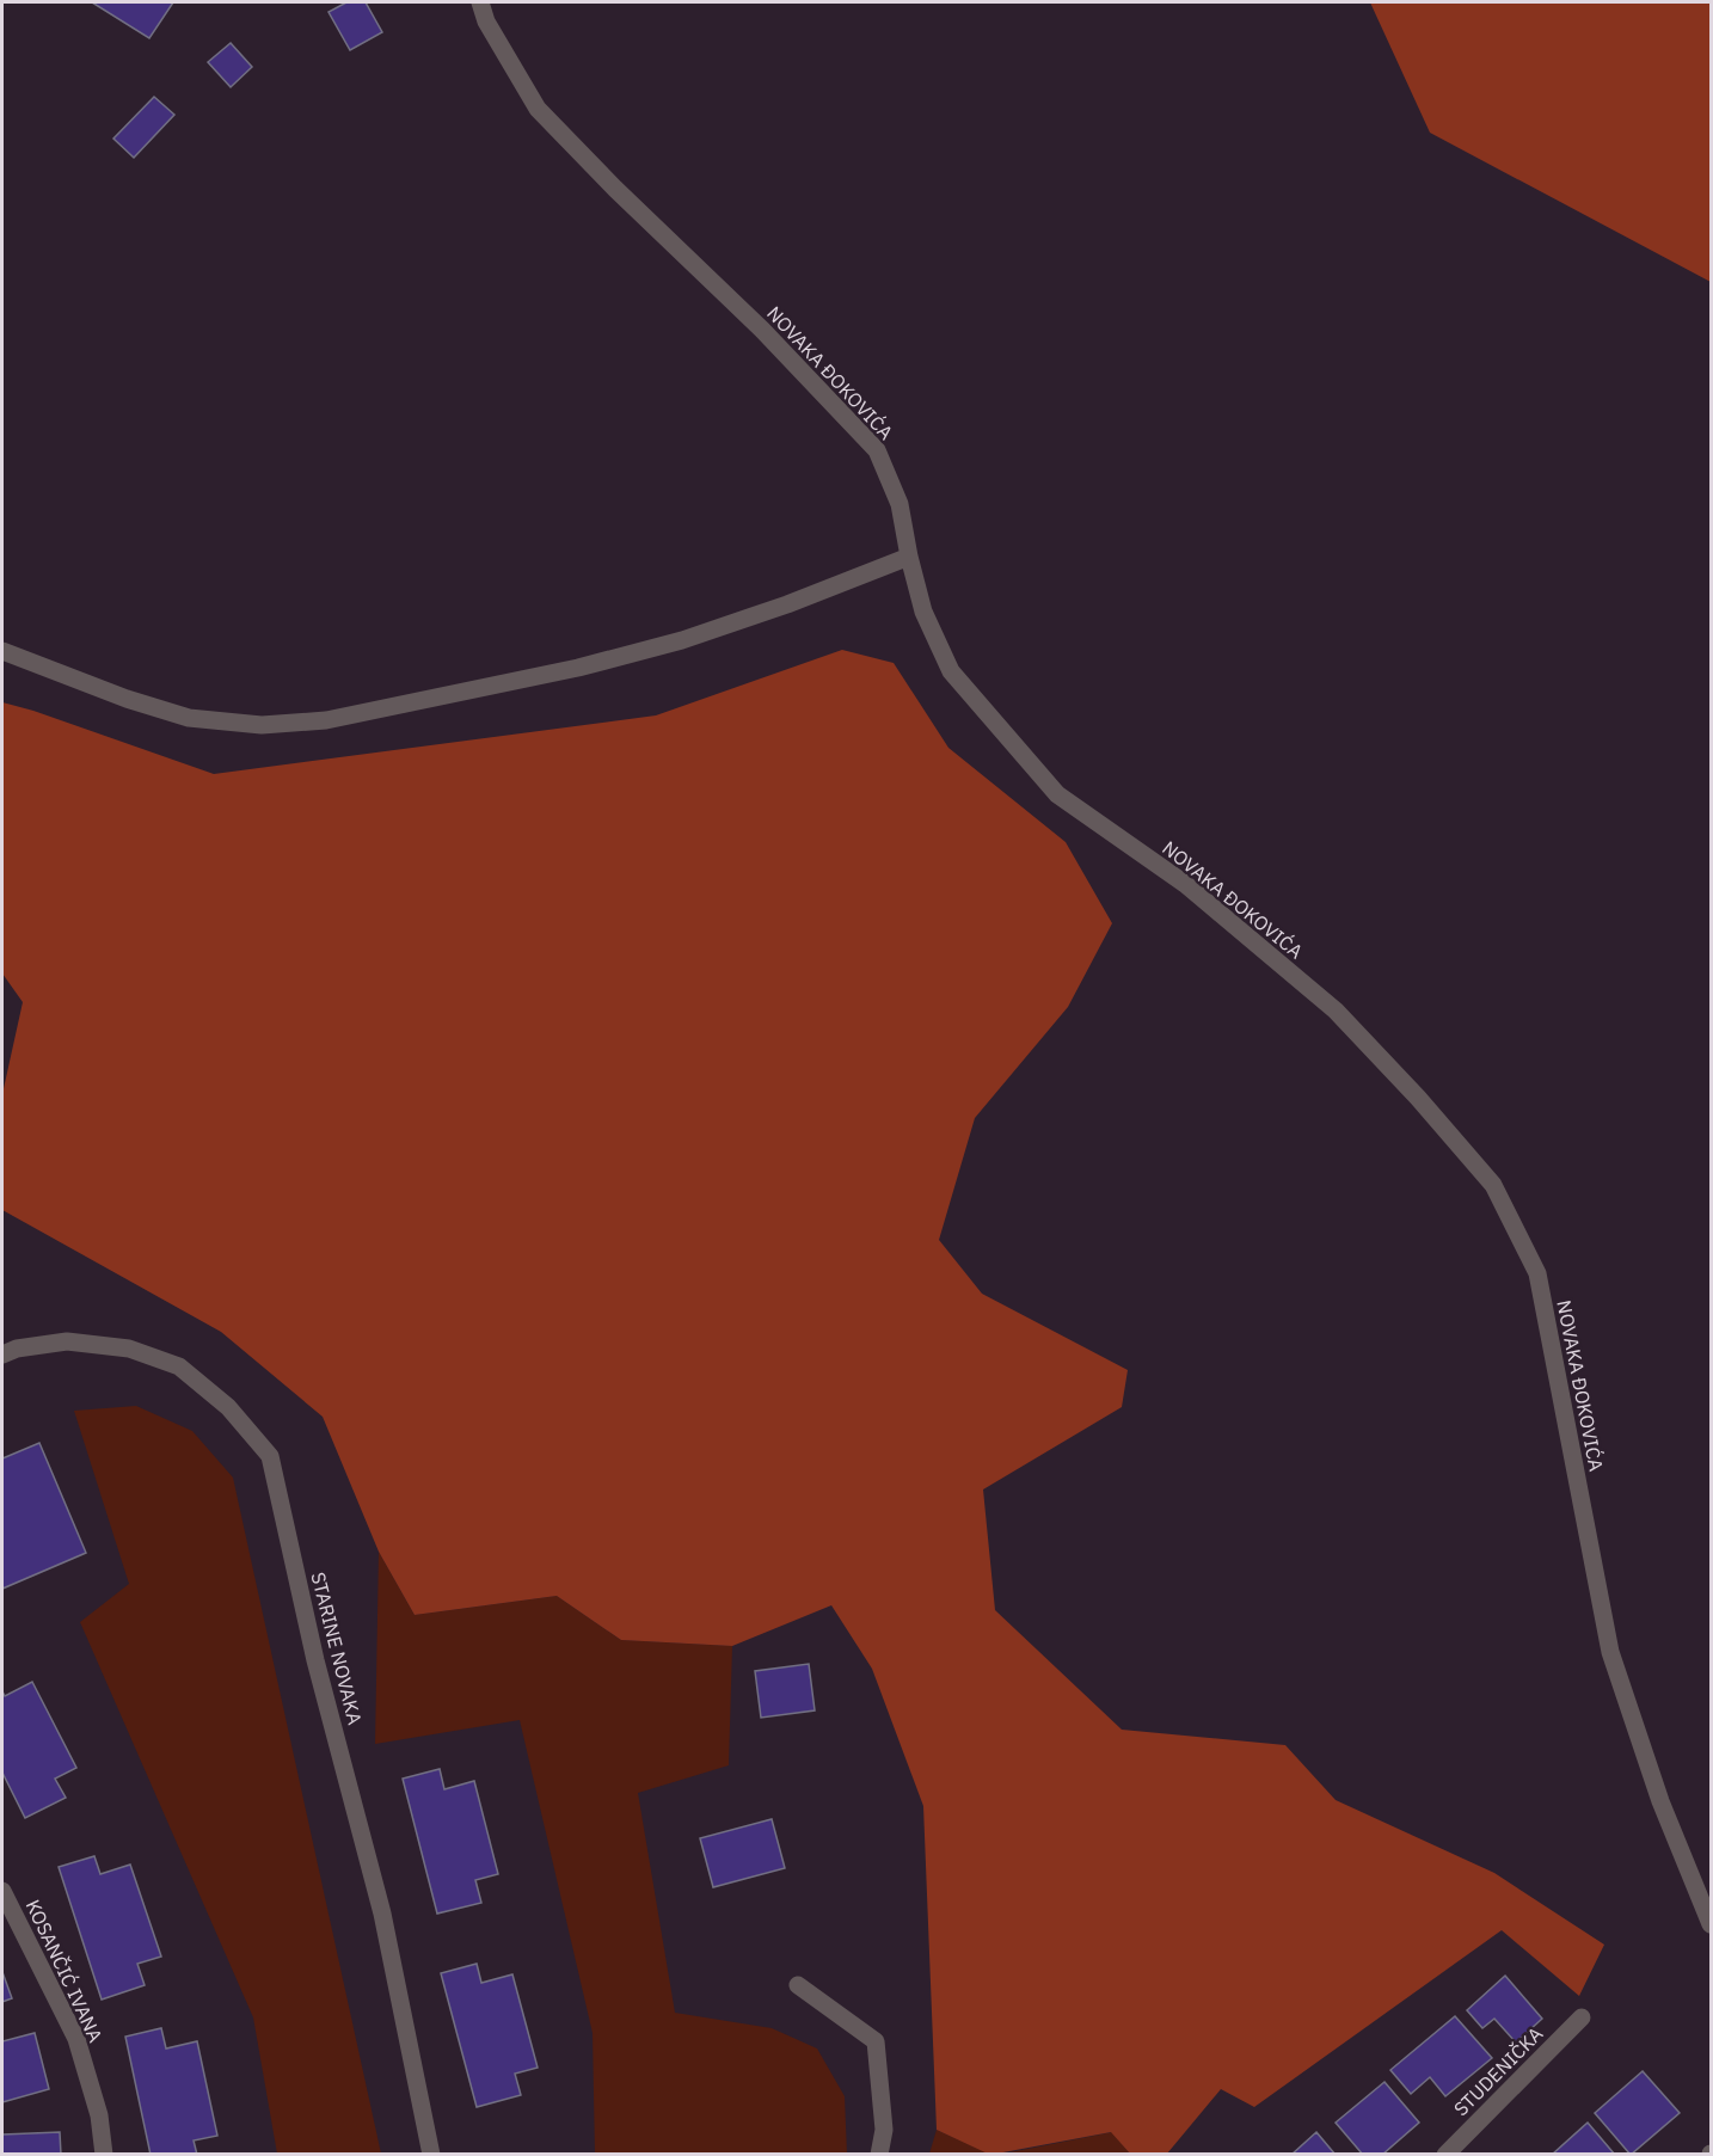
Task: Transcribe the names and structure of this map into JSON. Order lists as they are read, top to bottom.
{
  "streets": {
    "street": [
      "NOVAKA ÐOKOVIĆA",
      "STARINE NOVAKA",
      "KOSANČIĆ IVANA",
      "STUDENIČKA"
    ]
  }
}
